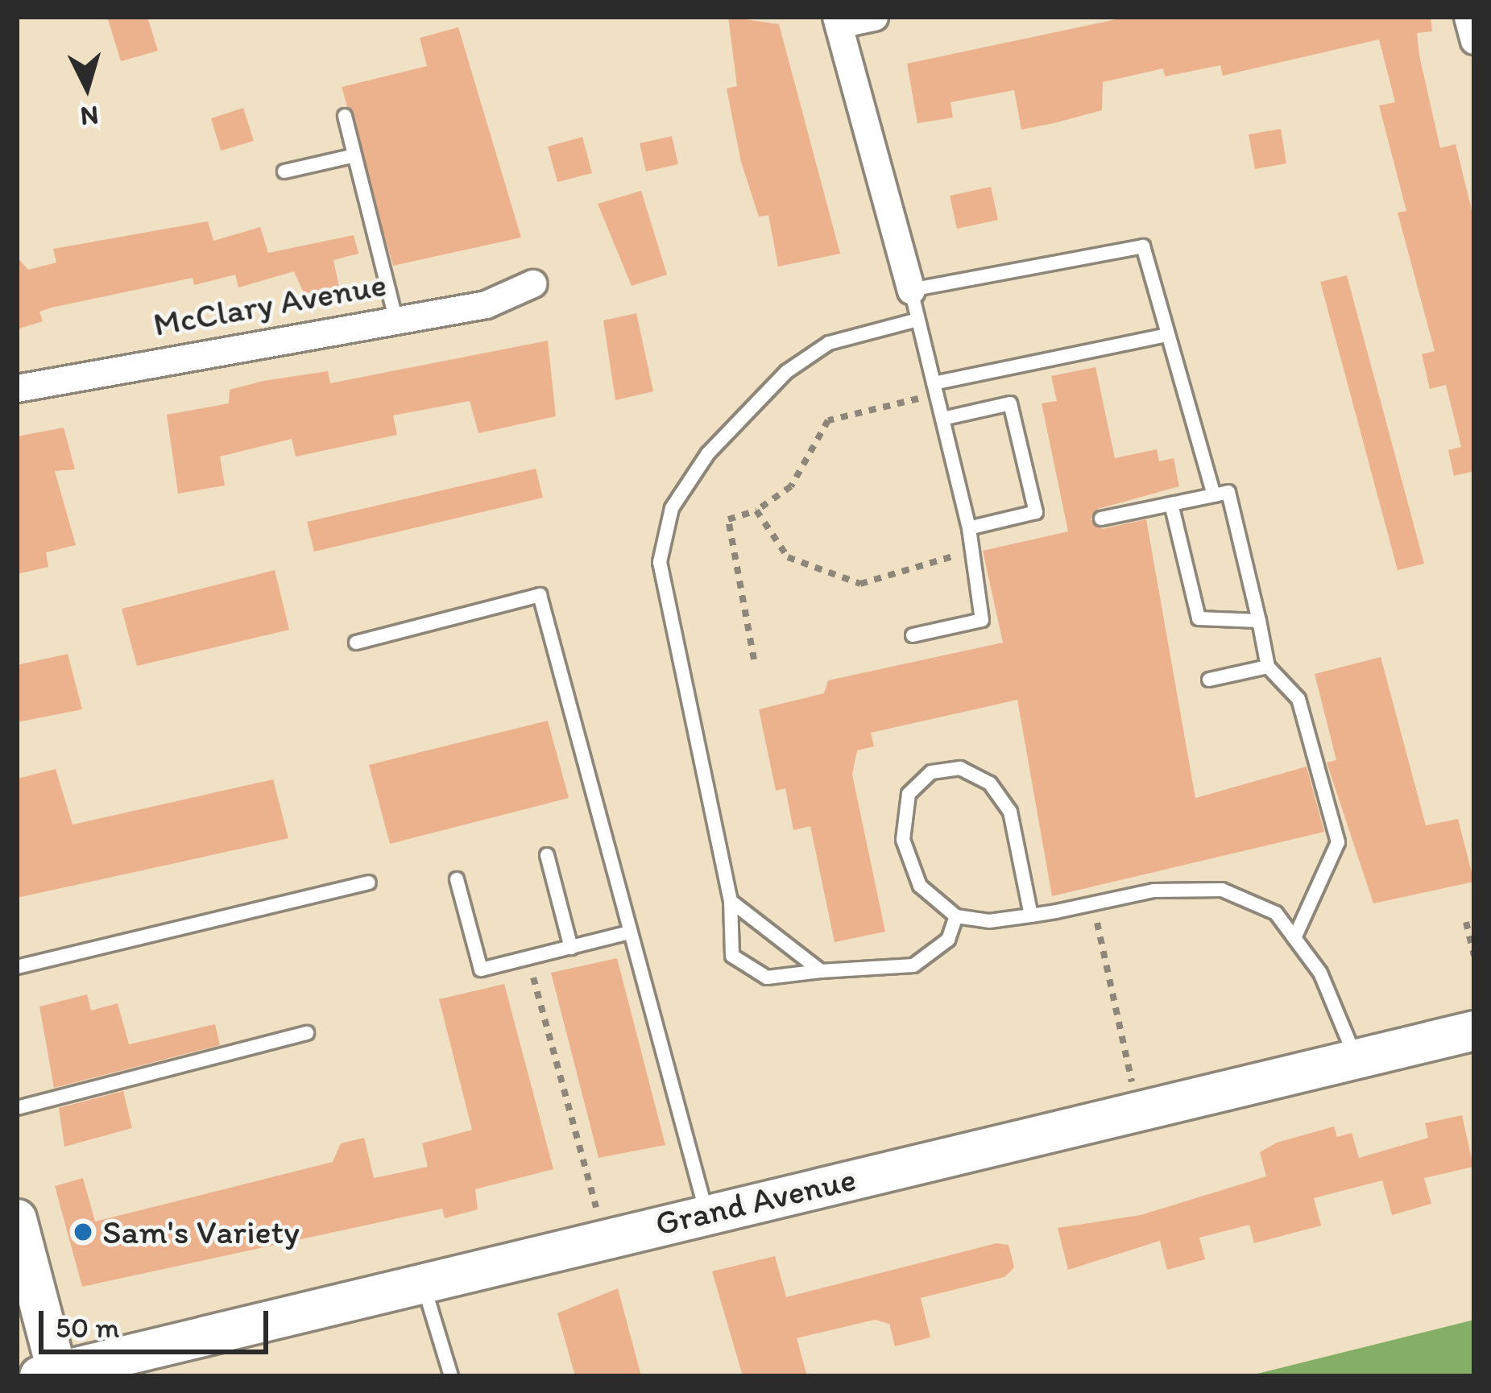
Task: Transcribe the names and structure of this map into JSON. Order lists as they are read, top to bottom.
{
  "streets": {
    "street": ["McClary Avenue", "Grand Avenue"]
  },
  "places": ["Sam's Variety"],
  "scale_bar": "50 m",
  "north": "bottom"
}
